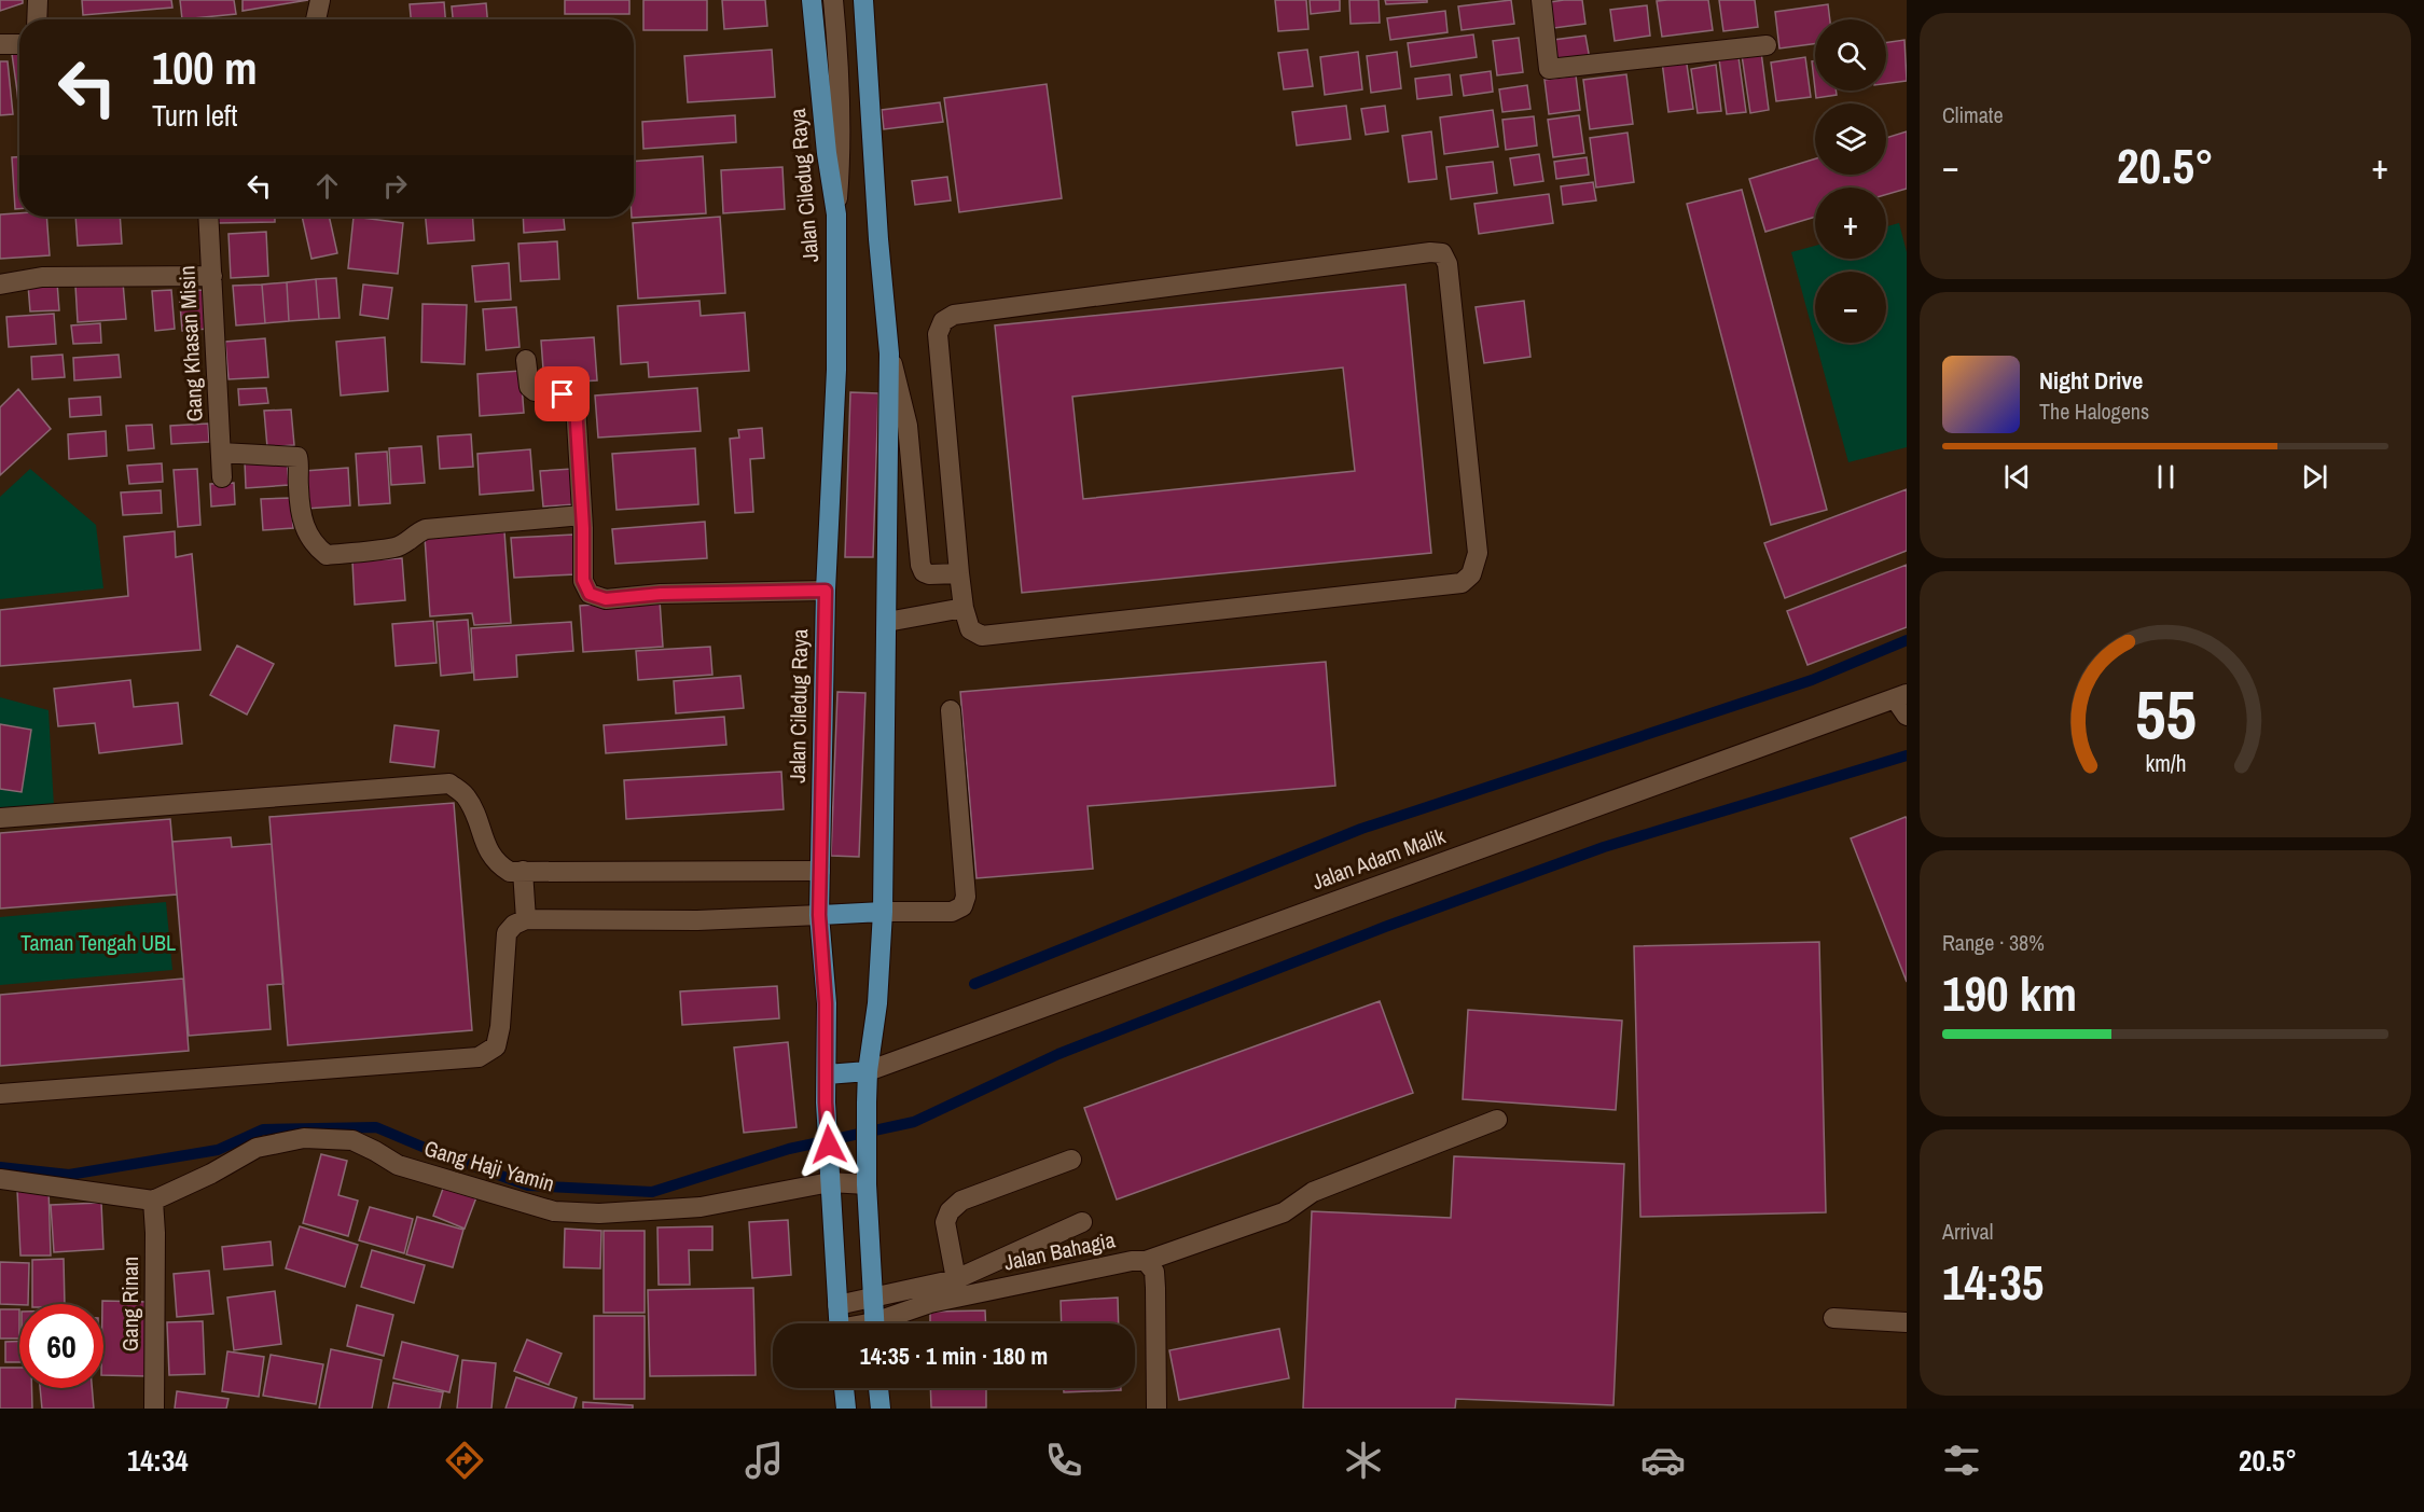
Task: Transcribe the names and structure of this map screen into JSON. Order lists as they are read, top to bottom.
{
  "streets": {
    "main road": ["Jalan Ciledug Raya"],
    "street": [
      "Gang Khasan Misin",
      "Jalan Adam Malik",
      "Gang Haji Yamin",
      "Jalan Bahagia",
      "Gang Rinan"
    ]
  },
  "crossings": [
    ["Jalan Ciledug Raya", "Gang Haji Yamin"],
    ["Gang Haji Yamin", "Gang Rinan"]
  ],
  "parks": ["Taman Tengah UBL"],
  "page": {
    "tile": [
      "Climate",
      ["Range · 38%", "190 km"],
      ["Arrival", "14:35"]
    ],
    "map_buttons": ["+", "−"],
    "turn": ["100 m", "Turn left"],
    "heat": ["−", "20.5°", "+"],
    "song": ["Night Drive", "The Halogens"],
    "limit": "60",
    "trip": "14:35 · 1 min · 180 m",
    "tabs": ["14:34", "20.5°"],
    "gauge": ["55", "km/h"]
  }
}
